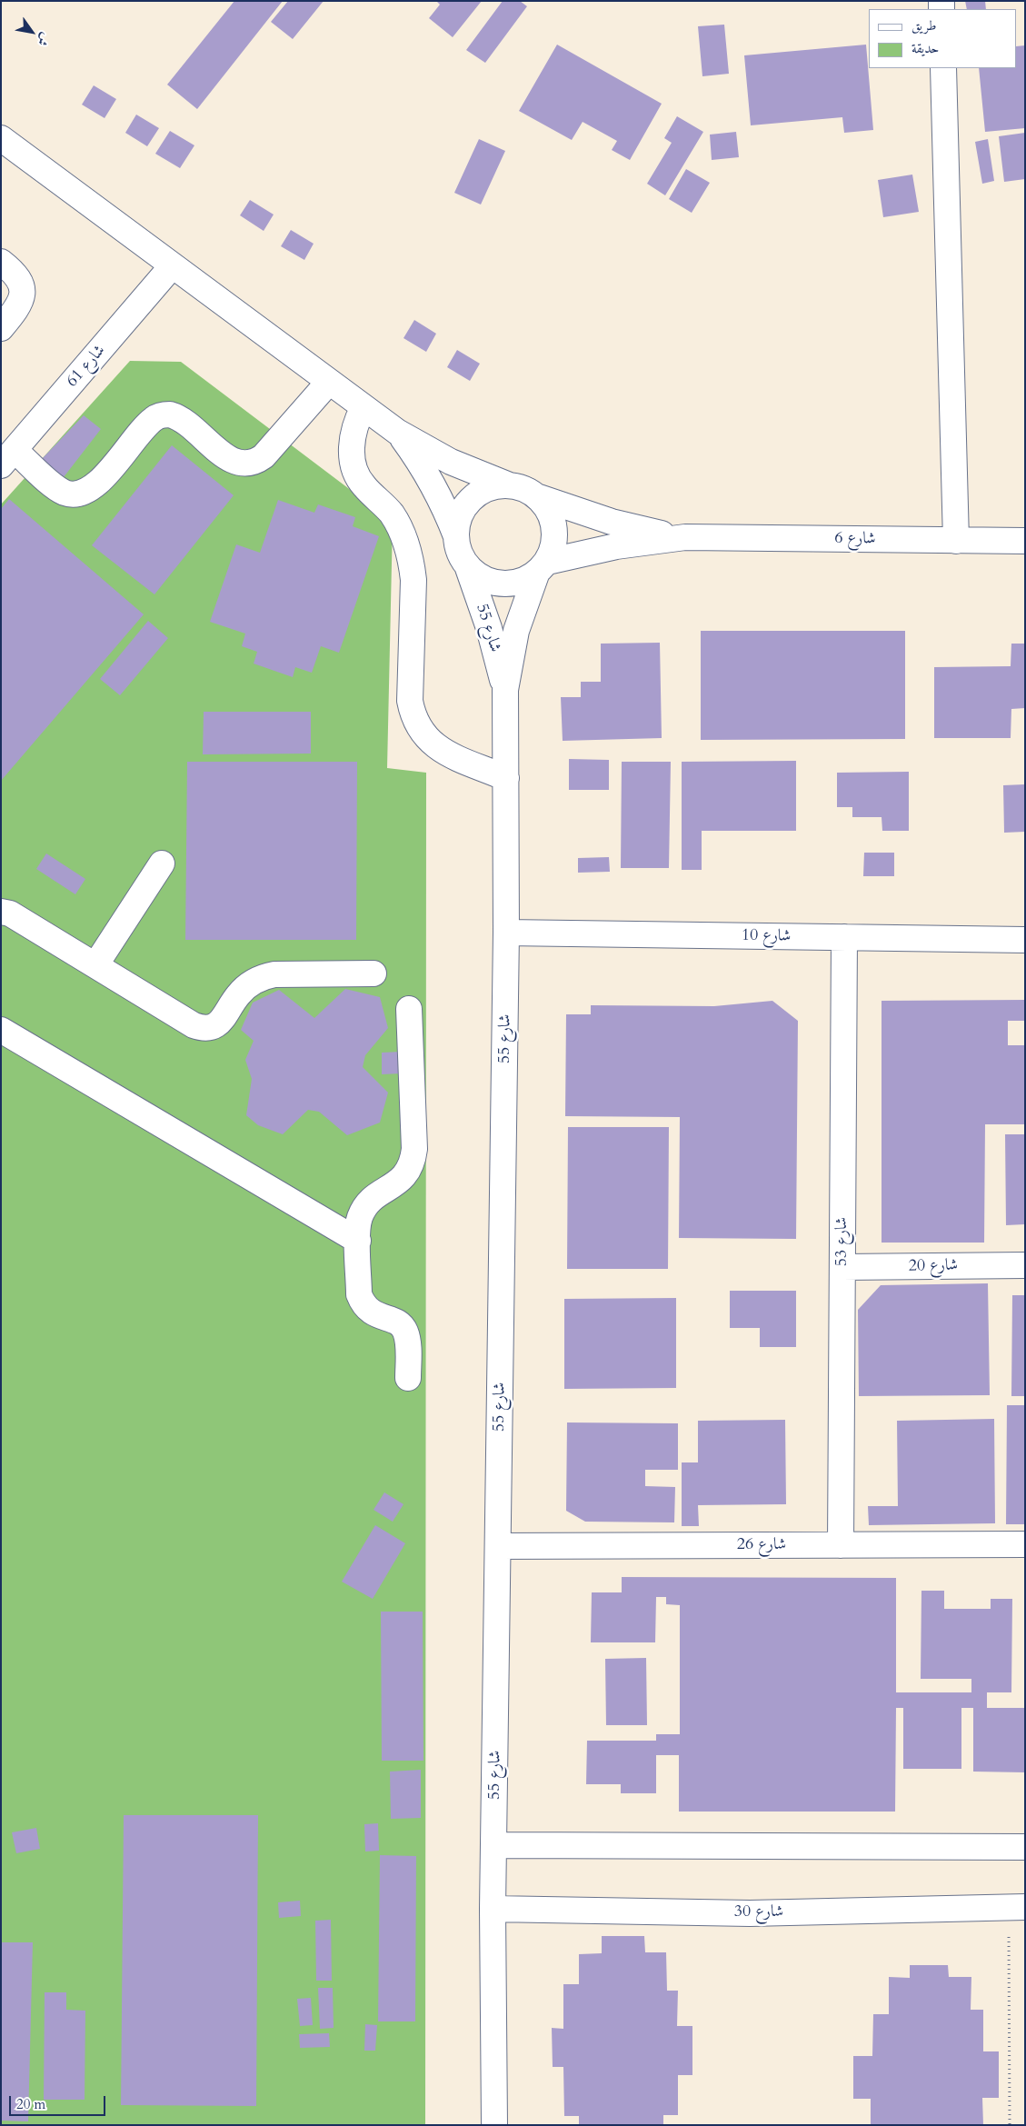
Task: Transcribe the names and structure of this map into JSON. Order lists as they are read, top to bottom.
{
  "streets": {
    "street": [
      "شارع 61",
      "شارع 6",
      "شارع 55",
      "شارع 10",
      "شارع 53",
      "شارع 20",
      "شارع 26",
      "شارع 30"
    ]
  },
  "crossings": [
    ["شارع 6", "شارع 55"],
    ["شارع 55", "شارع 10"],
    ["شارع 55", "شارع 26"],
    ["شارع 55", "شارع 30"],
    ["شارع 10", "شارع 53"],
    ["شارع 53", "شارع 20"],
    ["شارع 53", "شارع 26"]
  ],
  "legend": ["طريق", "حديقة"],
  "scale_bar": "20 m",
  "north": "bottom right"
}
